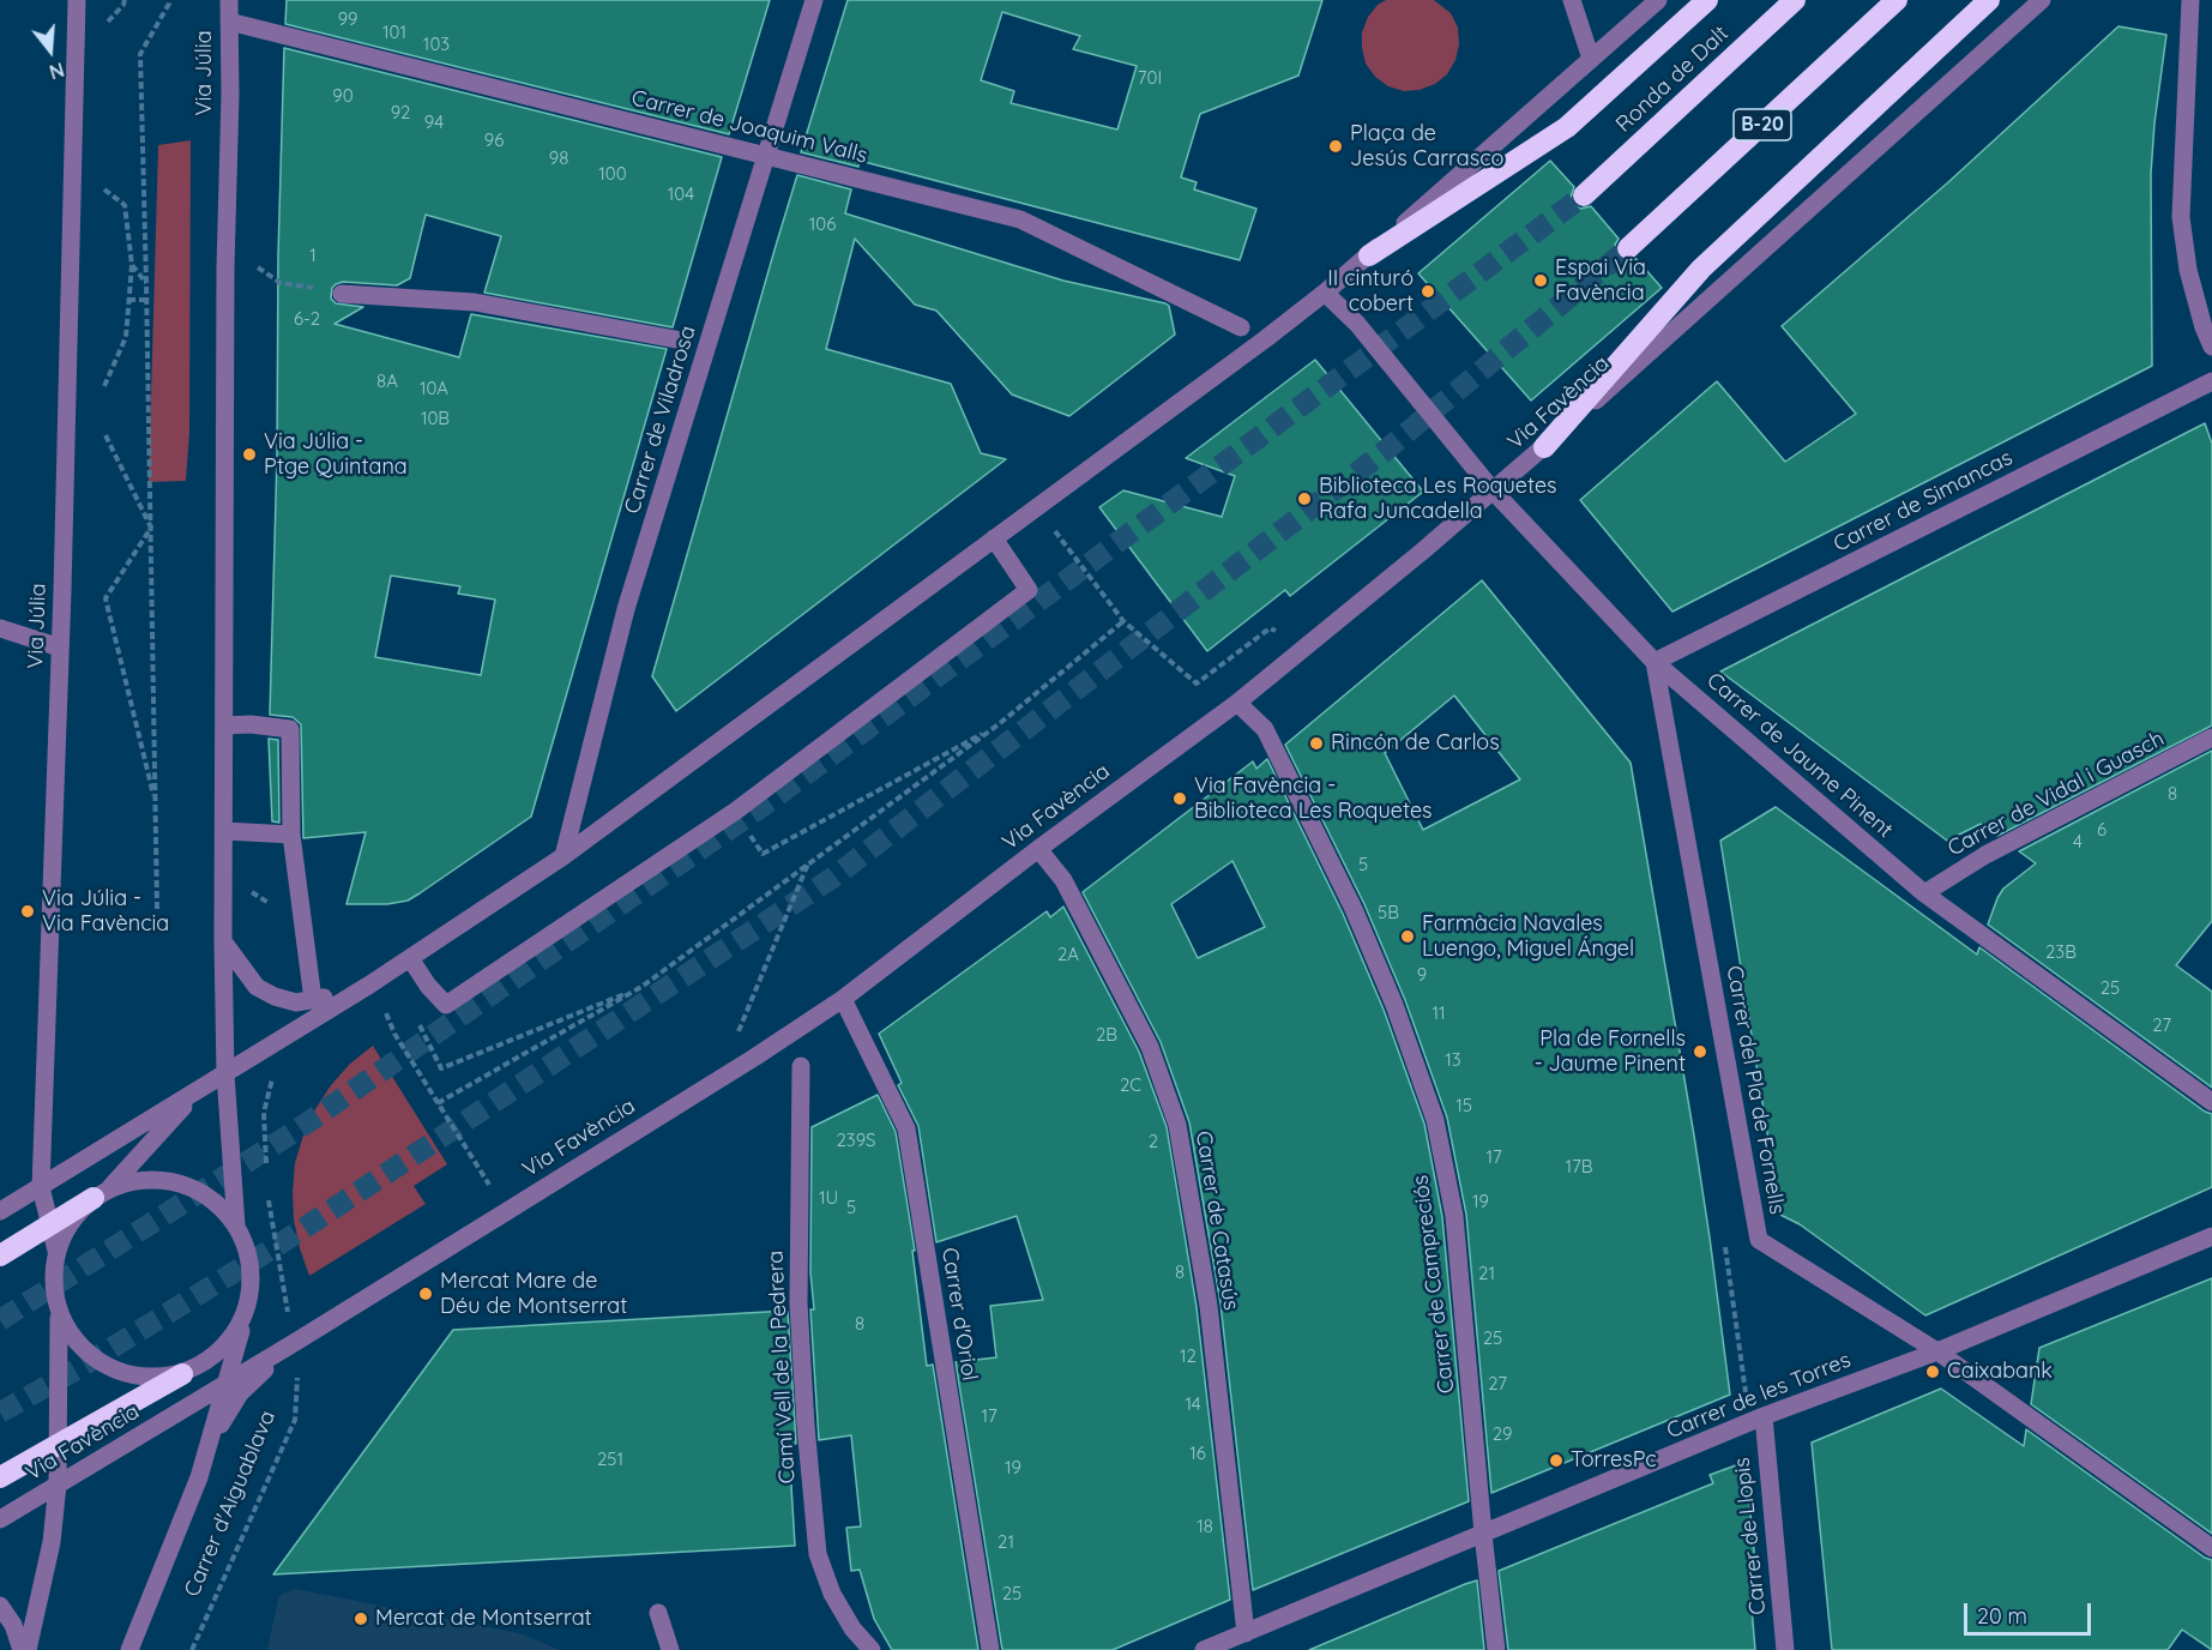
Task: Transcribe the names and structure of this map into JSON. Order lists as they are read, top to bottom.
{
  "streets": {
    "highway": ["Ronda de Dalt", "B-20"],
    "street": [
      "Via Júlia",
      "Carrer de Joaquim Valls",
      "Via Favència",
      "Carrer de Viladrosa",
      "Carrer de Simancas",
      "Carrer de Jaume Pinent",
      "Carrer de Vidal i Guasch",
      "Carrer del Pla de Fornells",
      "Carrer de Catasús",
      "Carrer de Campreciós",
      "Carrer d'Oriol",
      "Camí Vell de la Pedrera",
      "Carrer de les Torres",
      "Carrer d'Aiguablava",
      "Carrer de Llopis"
    ]
  },
  "crossings": [
    ["Via Júlia", "Carrer de Joaquim Valls"],
    ["Via Júlia", "Carrer d'Aiguablava"],
    ["Carrer de Joaquim Valls", "Carrer de Viladrosa"],
    ["Via Favència", "Carrer de Jaume Pinent"],
    ["Via Favència", "Carrer de Catasús"],
    ["Via Favència", "Carrer de Campreciós"],
    ["Via Favència", "Carrer d'Oriol"],
    ["Via Favència", "Carrer d'Aiguablava"],
    ["Carrer de Simancas", "Carrer de Jaume Pinent"],
    ["Carrer de Simancas", "Carrer del Pla de Fornells"],
    ["Carrer de Jaume Pinent", "Carrer de Vidal i Guasch"],
    ["Carrer de Jaume Pinent", "Carrer del Pla de Fornells"],
    ["Carrer del Pla de Fornells", "Carrer de les Torres"],
    ["Carrer de Catasús", "Carrer de les Torres"],
    ["Carrer de Campreciós", "Carrer de les Torres"],
    ["Carrer de les Torres", "Carrer de Llopis"]
  ],
  "places": [
    "Plaça de Jesús Carrasco",
    "Espai Via Favència",
    "II cinturó cobert",
    "Via Júlia - Ptge Quintana",
    "Biblioteca Les Roquetes Rafa Juncadella",
    "Rincón de Carlos",
    "Via Favència - Biblioteca Les Roquetes",
    "Via Júlia - Via Favència",
    "Farmàcia Navales Luengo, Miguel Ángel",
    "Pla de Fornells - Jaume Pinent",
    "Mercat Mare de Déu de Montserrat",
    "Caixabank",
    "TorresPc",
    "Mercat de Montserrat"
  ],
  "house_numbers": [
    "99",
    "101",
    "103",
    "70I",
    "90",
    "92",
    "94",
    "96",
    "98",
    "100",
    "104",
    "106",
    "1",
    "6-2",
    "8A",
    "10A",
    "10B",
    "8",
    "6",
    "4",
    "5",
    "5B",
    "23B",
    "2A",
    "9",
    "25",
    "11",
    "27",
    "2B",
    "13",
    "2C",
    "15",
    "239S",
    "2",
    "17",
    "17B",
    "1U",
    "19",
    "5",
    "8",
    "21",
    "8",
    "25",
    "12",
    "27",
    "14",
    "17",
    "29",
    "16",
    "251",
    "19",
    "18",
    "21",
    "25"
  ],
  "scale_bar": "20 m",
  "north": "bottom"
}
